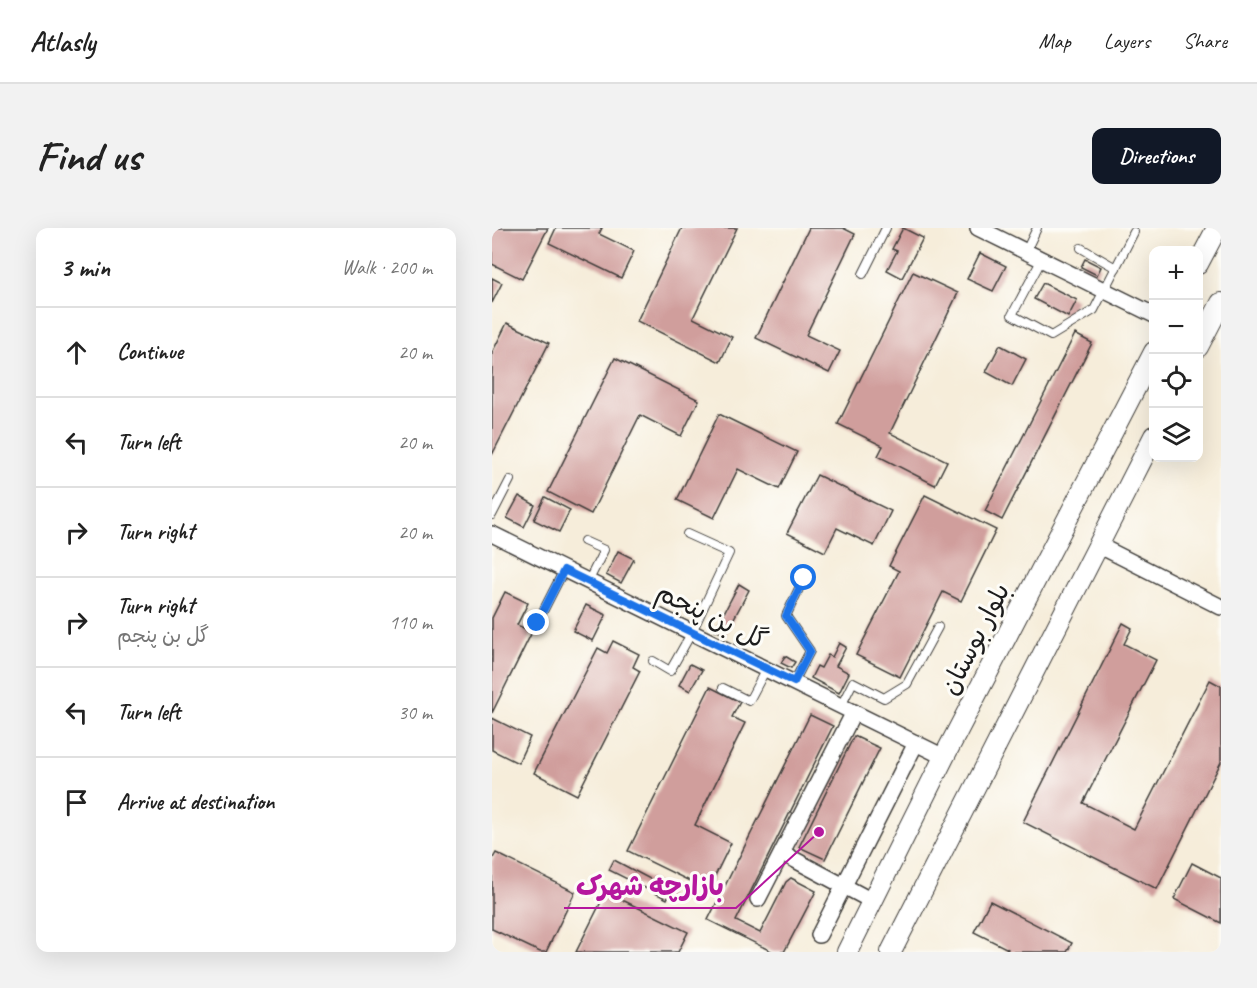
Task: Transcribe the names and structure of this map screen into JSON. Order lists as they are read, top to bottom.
{
  "streets": {
    "street": ["گل بن پنجم", "بلوار بوستان"]
  },
  "crossings": [
    ["گل بن پنجم", "بلوار بوستان"]
  ],
  "places": ["بازارچه شهرک"],
  "page": {
    "header": "Atlasly",
    "nav": ["Map", "Layers", "Share"],
    "buttons": "Directions",
    "title": "Find us",
    "heading": ["3 min", "Walk · 200 m"],
    "map_buttons": ["+", "−"],
    "list": [
      ["Continue", "20 m"],
      ["Turn left", "20 m"],
      ["Turn right", "20 m"],
      ["Turn right", "گل بن پنجم", "110 m"],
      ["Turn left", "30 m"],
      "Arrive at destination"
    ]
  }
}
